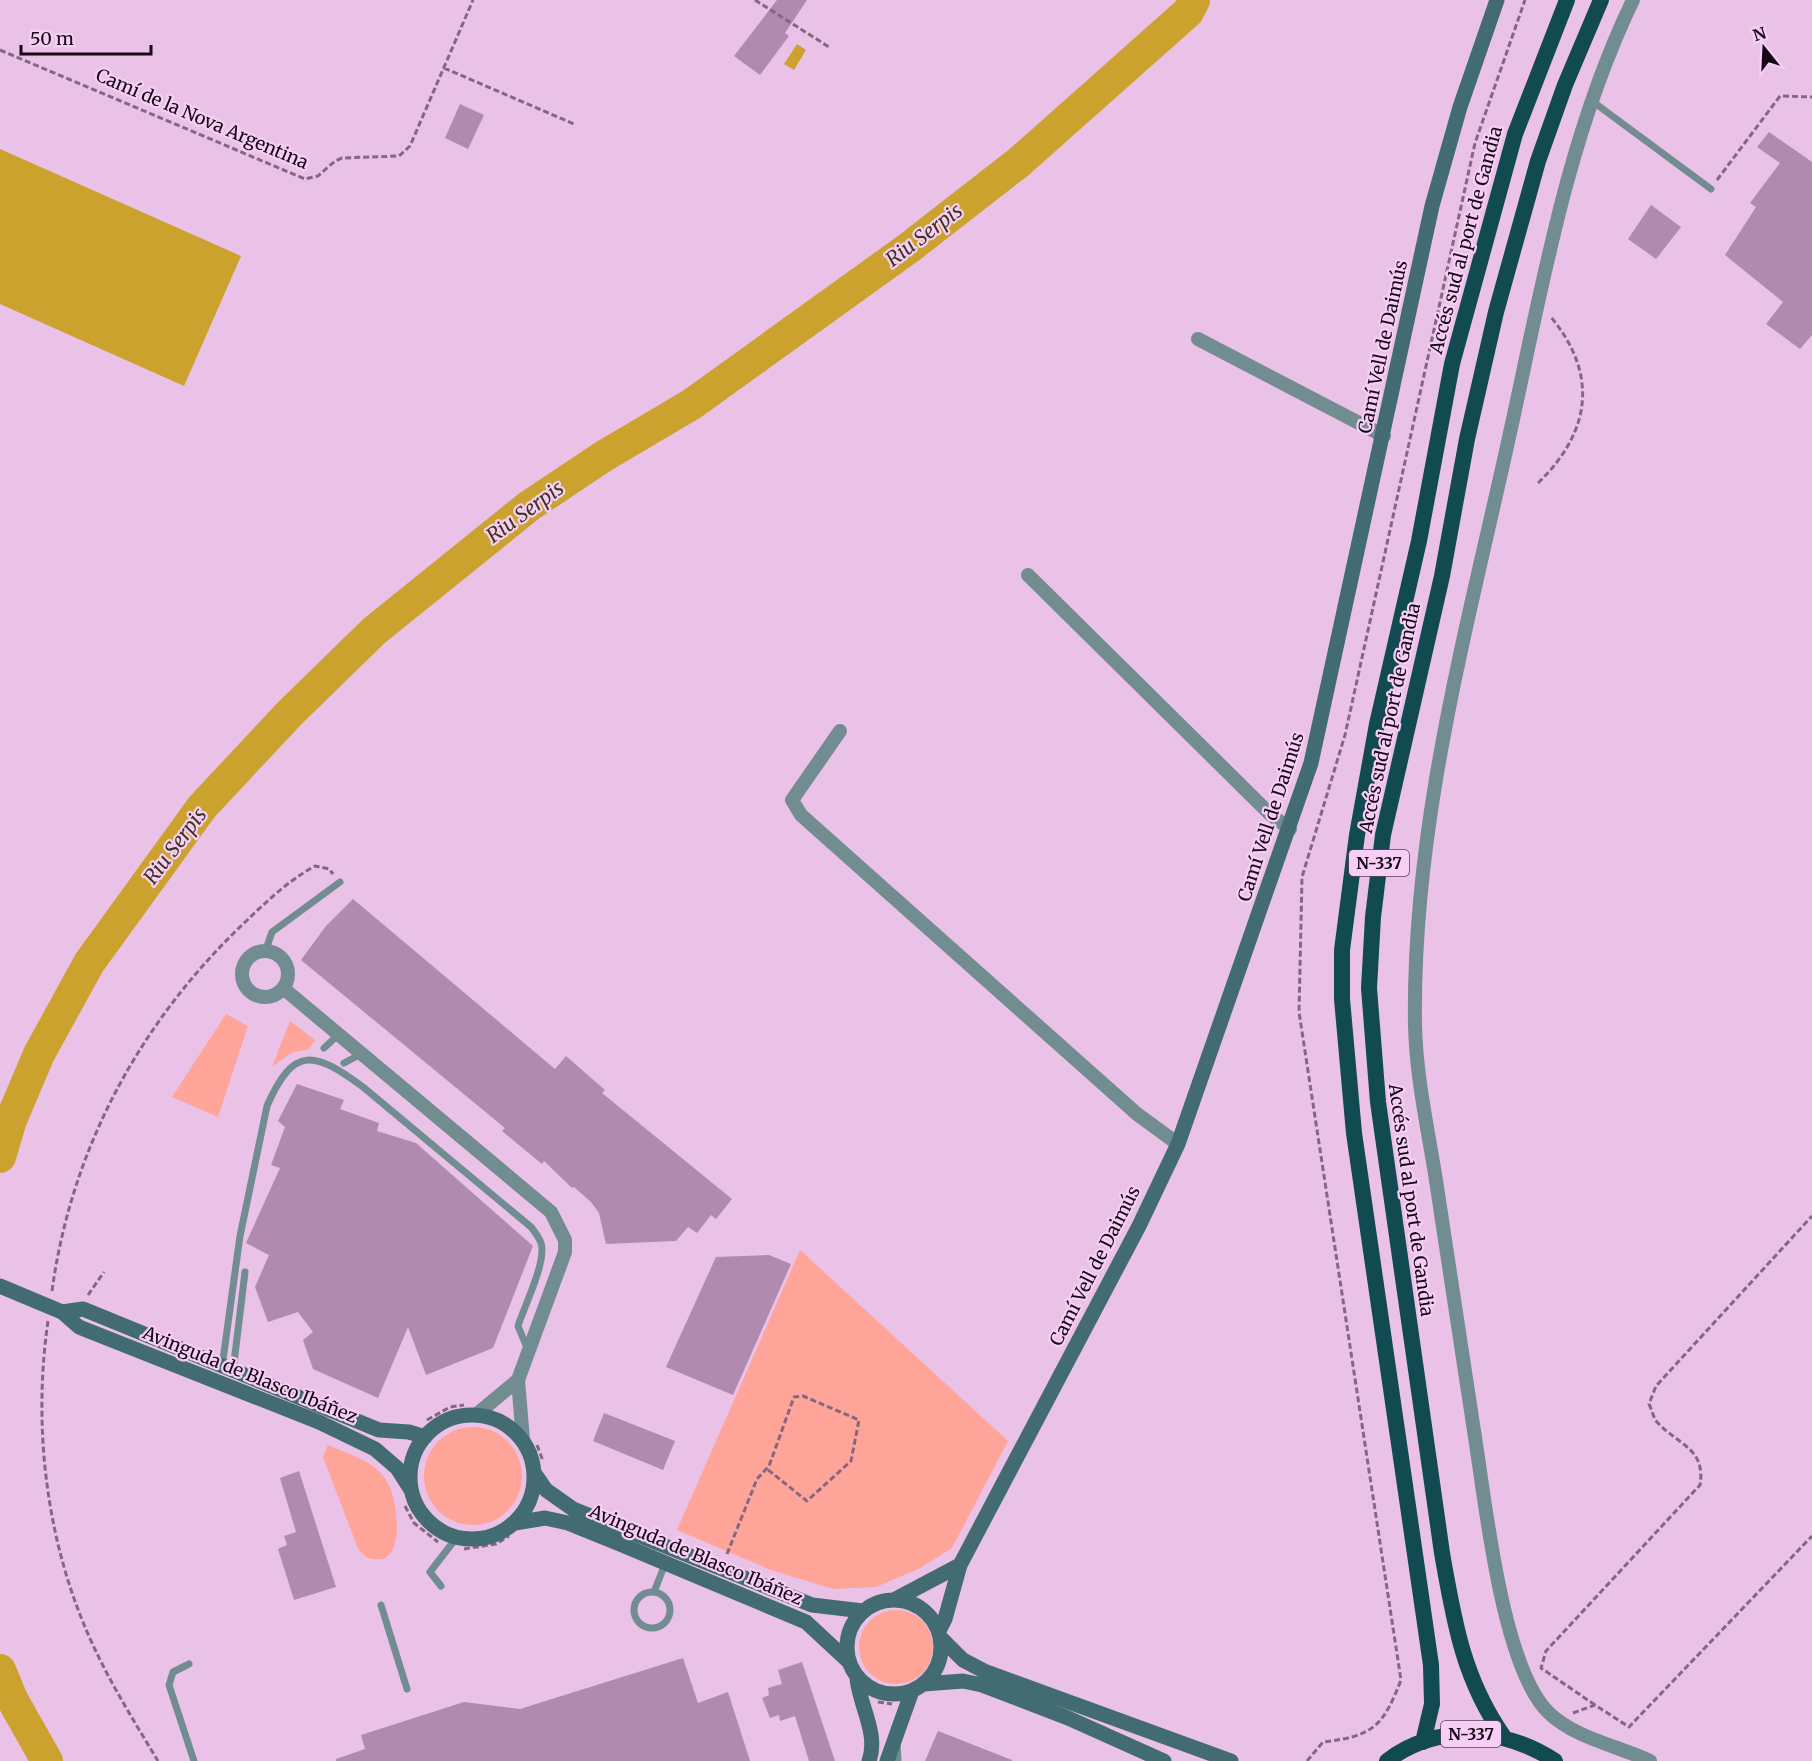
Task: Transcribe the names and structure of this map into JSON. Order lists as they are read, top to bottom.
{
  "streets": {
    "highway": ["Accés sud al port de Gandia", "N-337"],
    "main road": ["Camí Vell de Daimús", "Avinguda de Blasco Ibáñez"],
    "path": ["Camí de la Nova Argentina"]
  },
  "crossings": [
    ["Accés sud al port de Gandia", "N-337"],
    ["Camí Vell de Daimús", "Avinguda de Blasco Ibáñez"]
  ],
  "water": ["Riu Serpis"],
  "scale_bar": "50 m",
  "north": "top"
}
